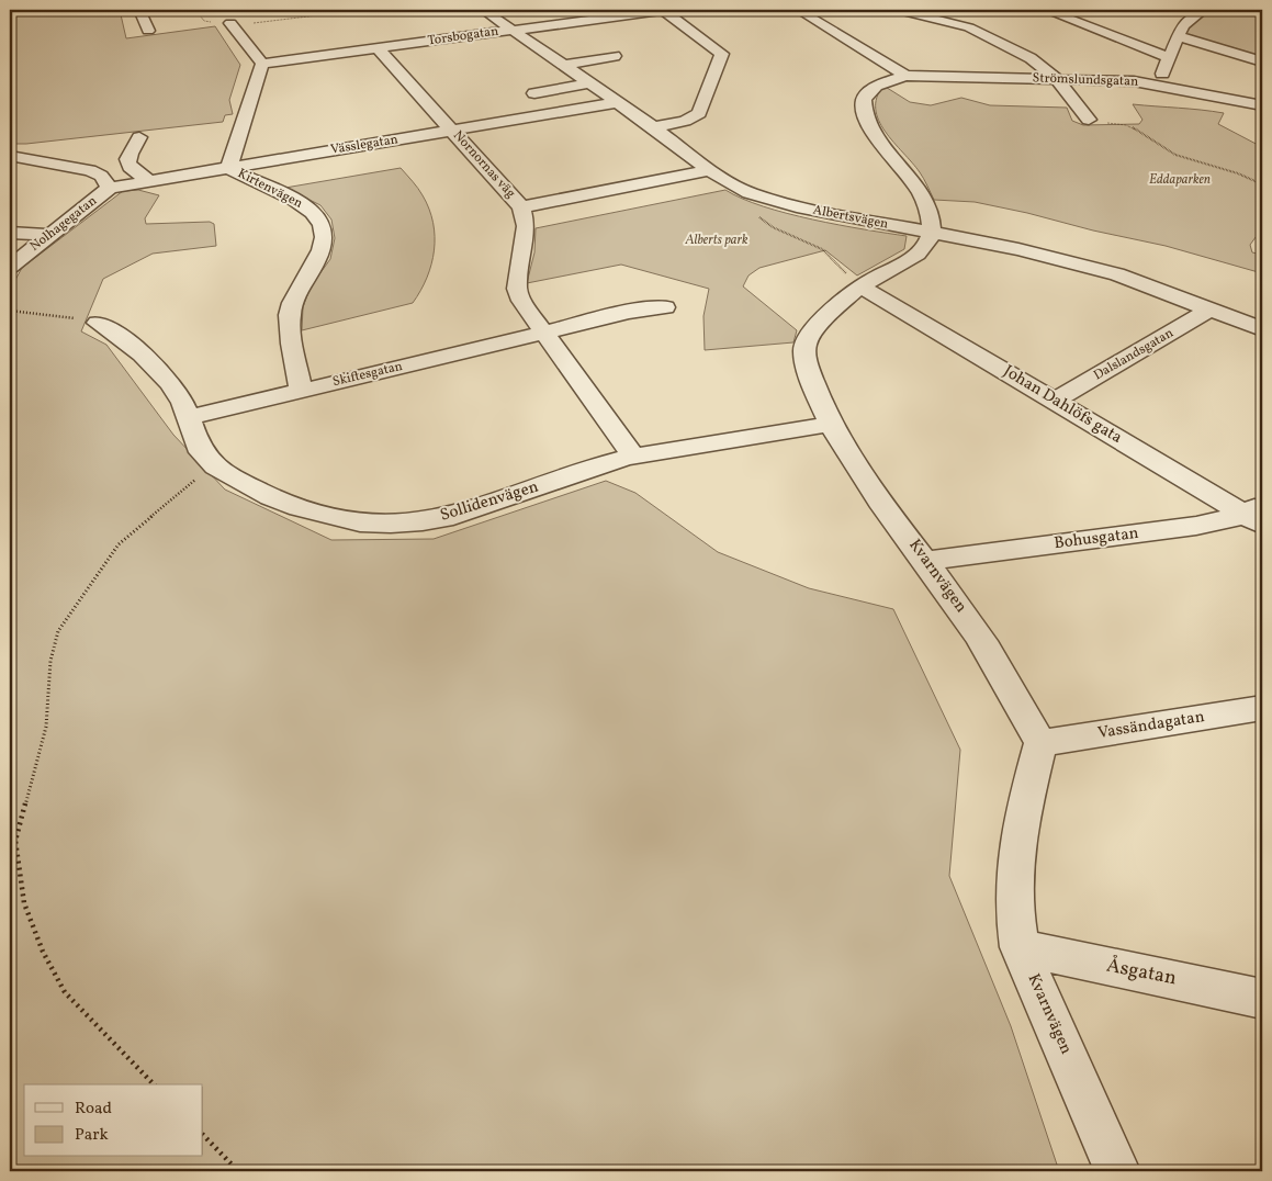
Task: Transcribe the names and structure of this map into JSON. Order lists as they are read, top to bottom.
{
  "streets": {
    "street": [
      "Torsbogatan",
      "Strömslundsgatan",
      "Vässlegatan",
      "Nornornas väg",
      "Kirtenvägen",
      "Albertsvägen",
      "Nolhagegatan",
      "Dalslandsgatan",
      "Skiftesgatan",
      "Johan Dahlöfs gata",
      "Sollidenvägen",
      "Bohusgatan",
      "Kvarnvägen",
      "Vassändagatan",
      "Åsgatan"
    ]
  },
  "crossings": [
    ["Torsbogatan", "Nornornas väg"],
    ["Torsbogatan", "Kirtenvägen"],
    ["Torsbogatan", "Albertsvägen"],
    ["Vässlegatan", "Nornornas väg"],
    ["Vässlegatan", "Kirtenvägen"],
    ["Vässlegatan", "Albertsvägen"],
    ["Vässlegatan", "Nolhagegatan"],
    ["Nornornas väg", "Skiftesgatan"],
    ["Nornornas väg", "Sollidenvägen"],
    ["Kirtenvägen", "Skiftesgatan"],
    ["Albertsvägen", "Dalslandsgatan"],
    ["Albertsvägen", "Kvarnvägen"],
    ["Dalslandsgatan", "Johan Dahlöfs gata"],
    ["Skiftesgatan", "Sollidenvägen"],
    ["Johan Dahlöfs gata", "Bohusgatan"],
    ["Johan Dahlöfs gata", "Kvarnvägen"],
    ["Sollidenvägen", "Kvarnvägen"],
    ["Bohusgatan", "Kvarnvägen"],
    ["Kvarnvägen", "Vassändagatan"],
    ["Kvarnvägen", "Åsgatan"]
  ],
  "parks": ["Eddaparken", "Alberts park"],
  "legend": ["Road", "Park"]
}
